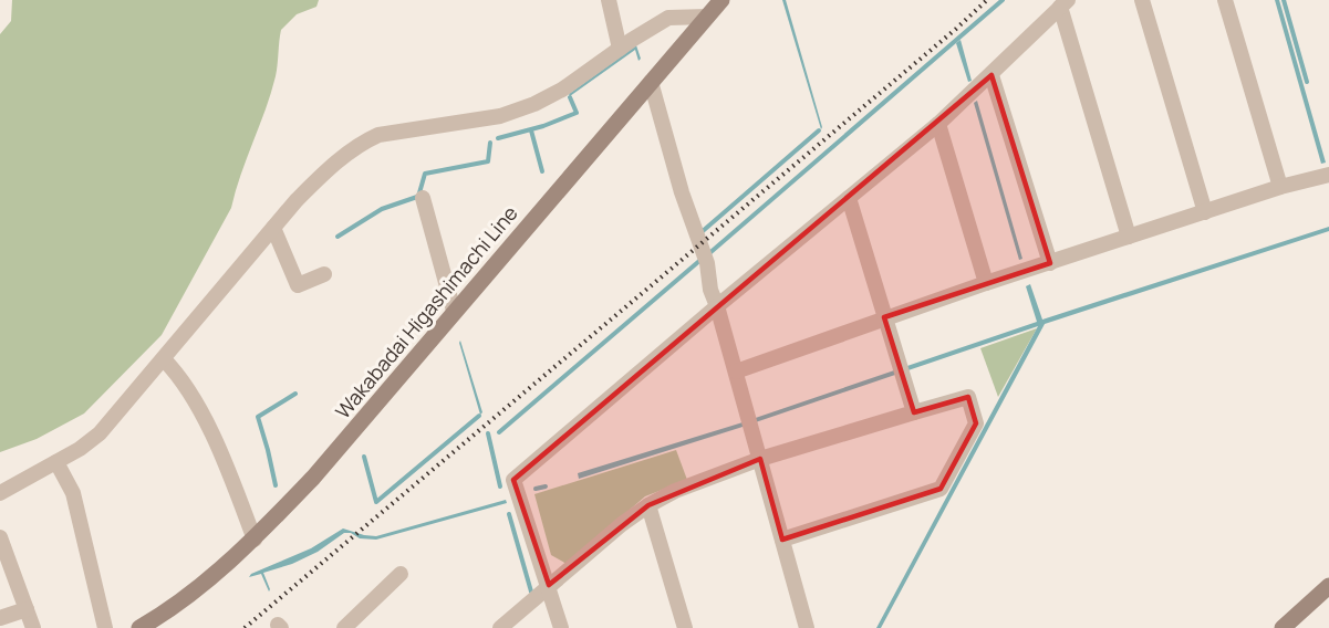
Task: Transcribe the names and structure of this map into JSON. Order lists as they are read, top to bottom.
{
  "streets": {
    "main road": ["Wakabadai Higashimachi Line"]
  }
}
